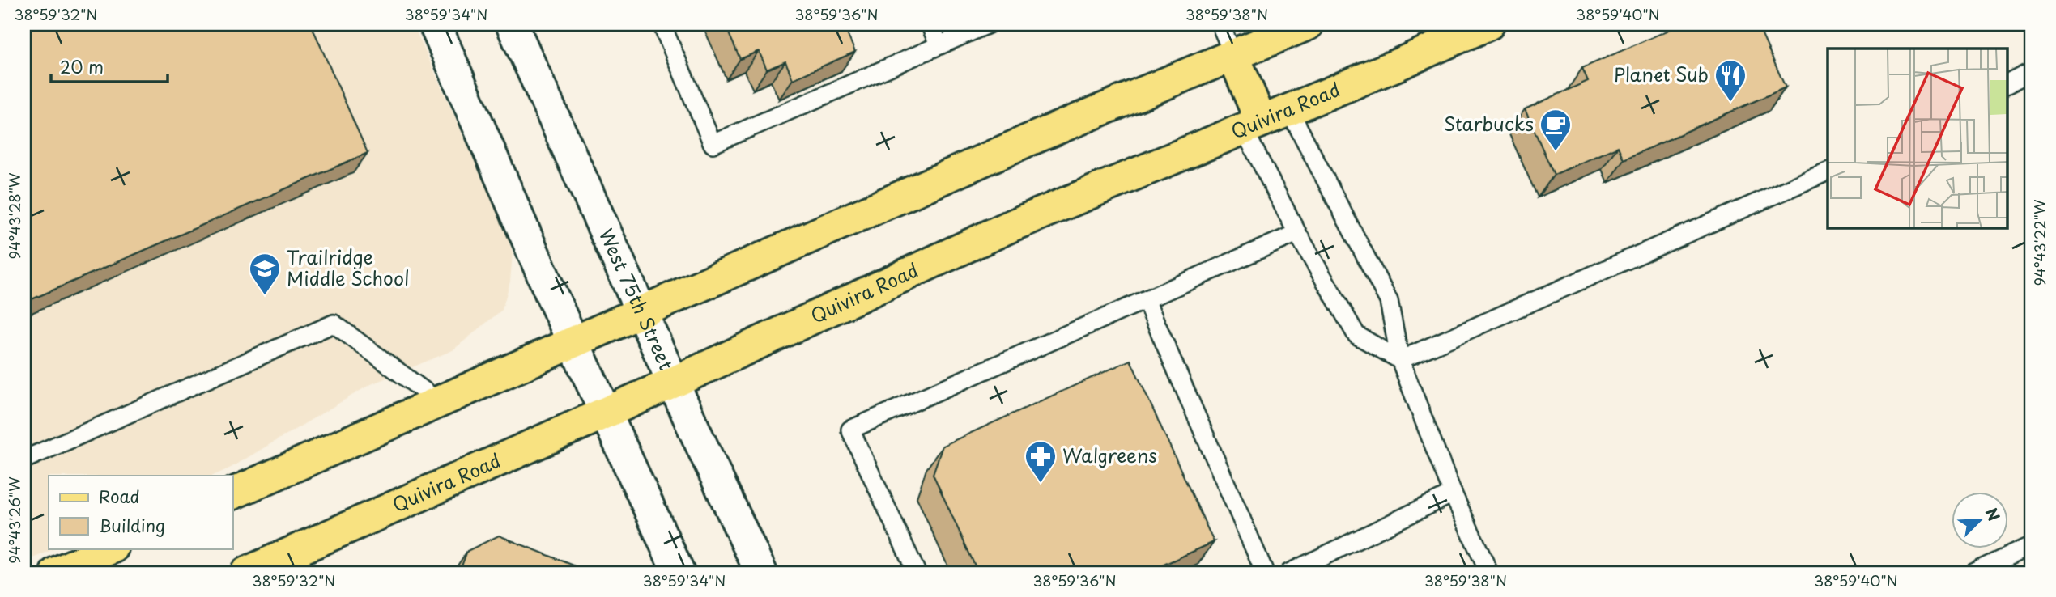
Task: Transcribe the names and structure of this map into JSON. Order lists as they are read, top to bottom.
{
  "streets": {
    "main road": ["Quivira Road", "West 75th Street"]
  },
  "crossings": [
    ["Quivira Road", "West 75th Street"]
  ],
  "places": {
    "restaurant": ["Planet Sub"],
    "cafe": ["Starbucks"],
    "school or university": ["Trailridge Middle School"],
    "pharmacy": ["Walgreens"]
  },
  "legend": ["Road", "Building"],
  "scale_bar": "20 m",
  "north": "top right",
  "coordinates": [
    "38°59'32\"N",
    "38°59'34\"N",
    "38°59'36\"N",
    "38°59'38\"N",
    "38°59'40\"N",
    "94°43'28\"W",
    "94°43'22\"W",
    "94°43'26\"W"
  ]
}
